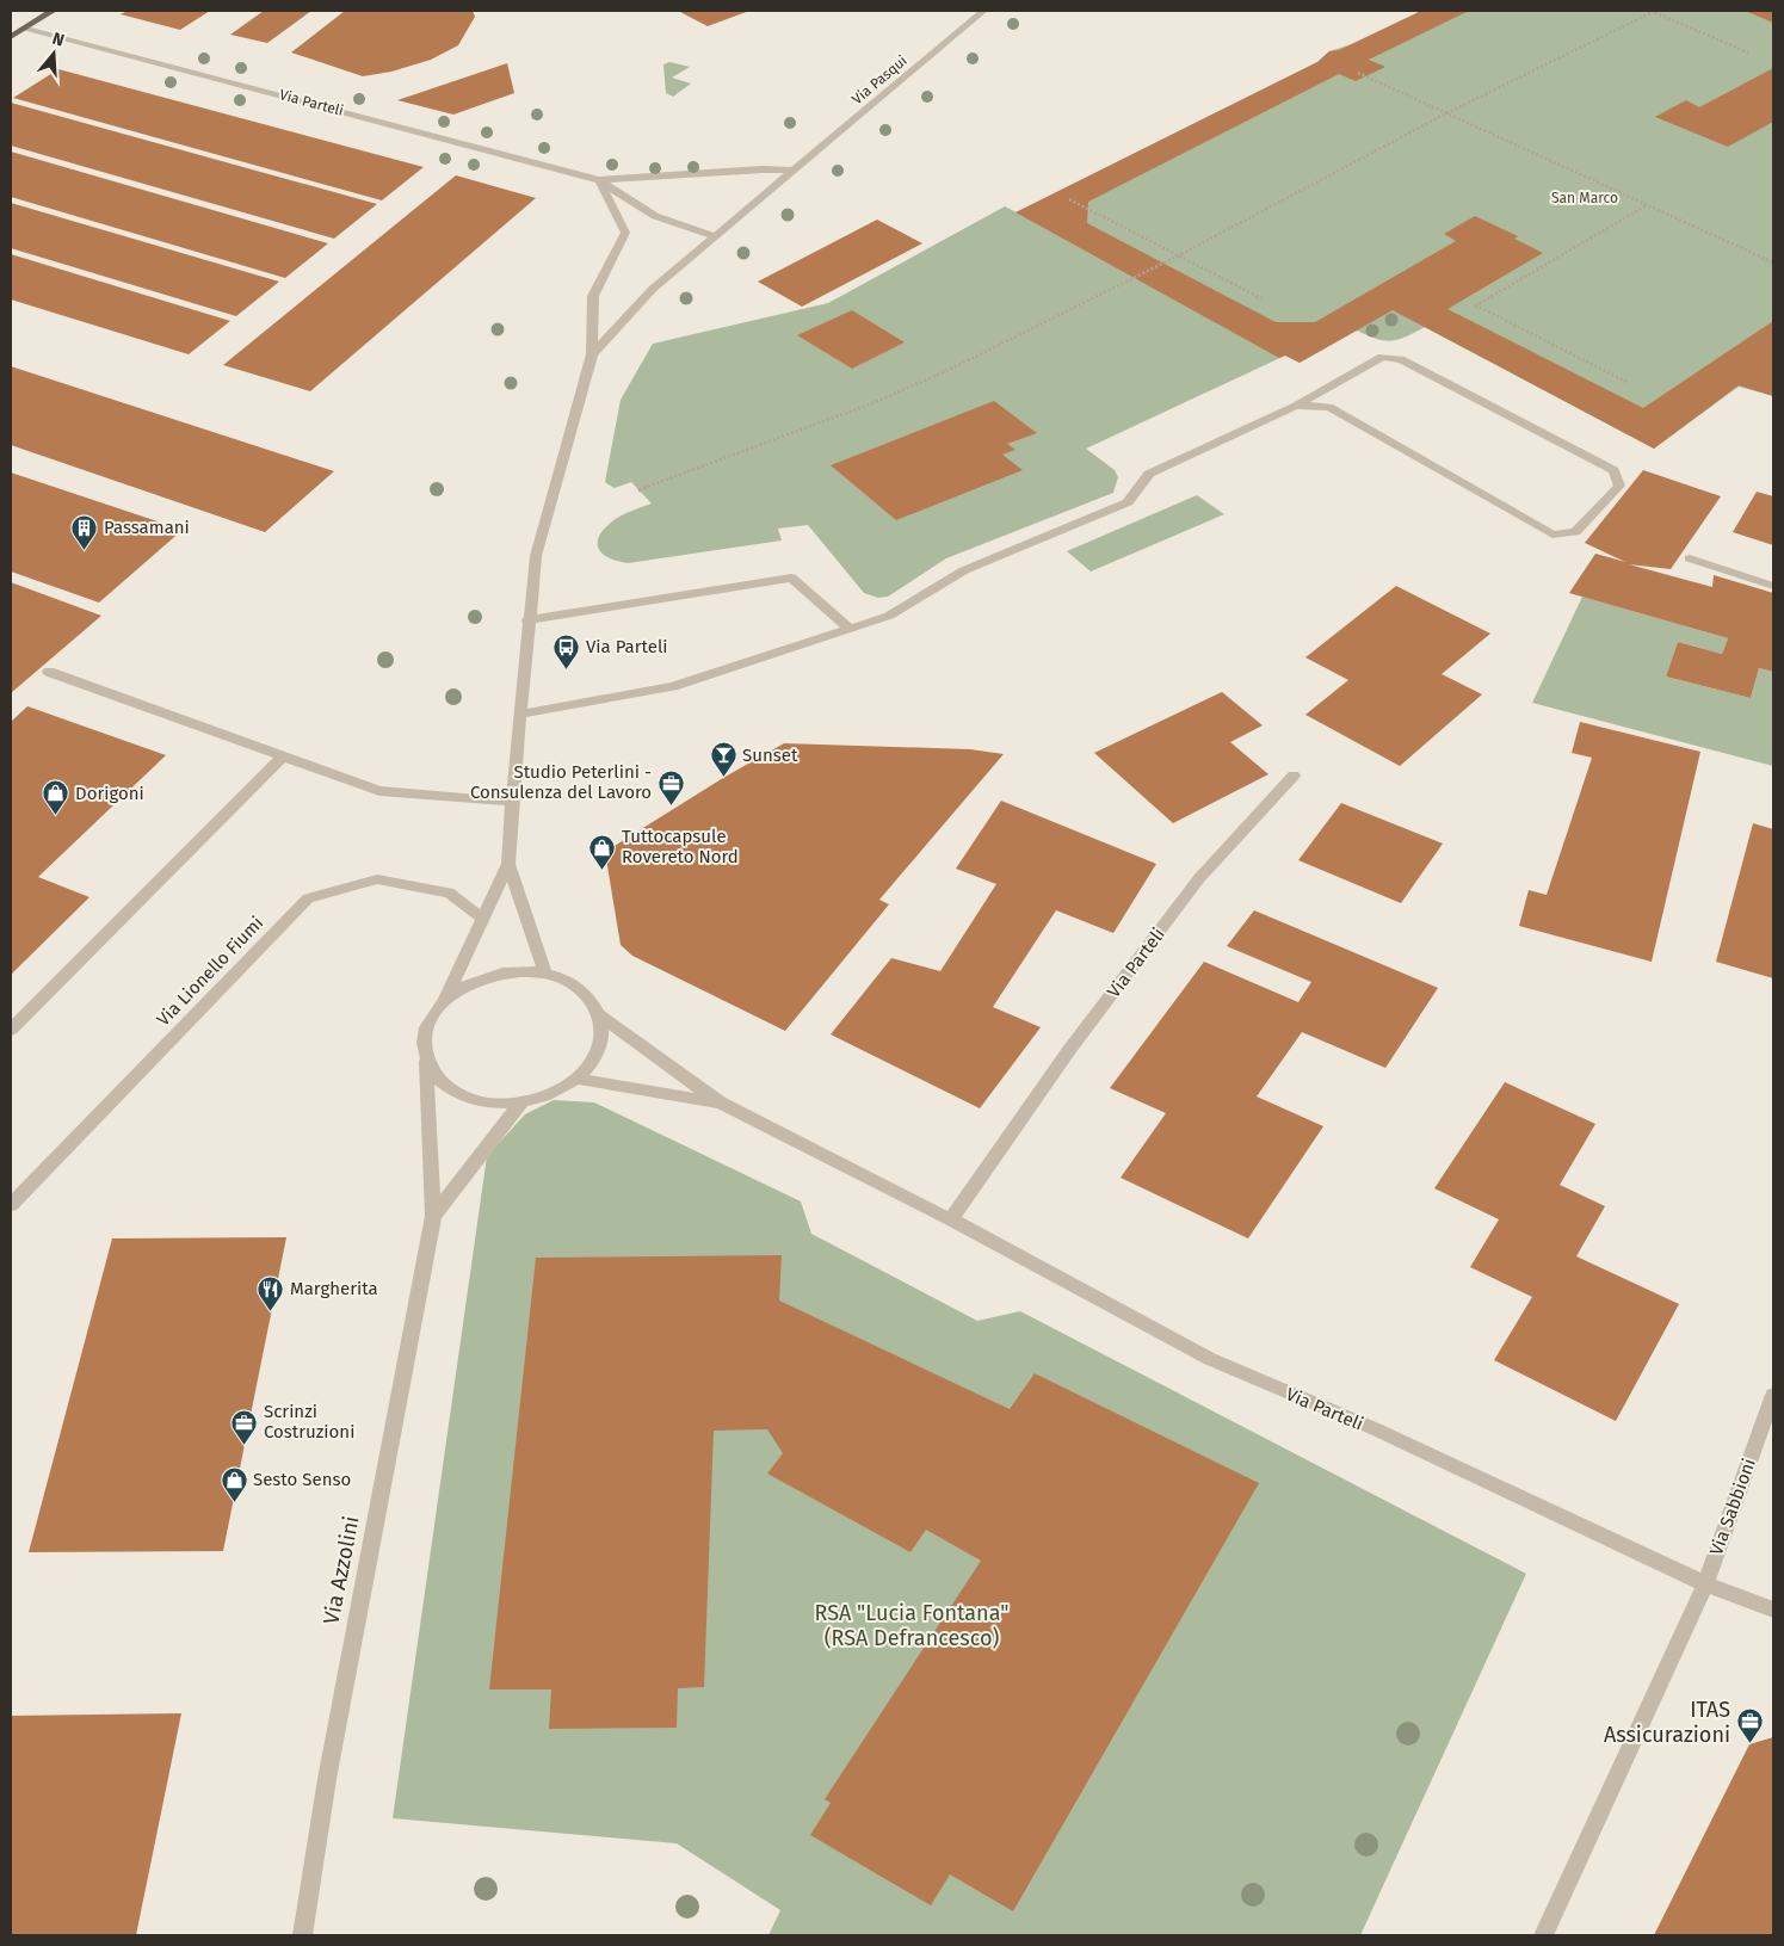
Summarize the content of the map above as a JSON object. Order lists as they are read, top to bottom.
{
  "streets": {
    "street": [
      "Via Pasqui",
      "Via Parteli",
      "Via Lionello Fiumi",
      "Via Sabbioni",
      "Via Azzolini"
    ]
  },
  "crossings": [
    ["Via Pasqui", "Via Parteli"],
    ["Via Parteli", "Via Lionello Fiumi"],
    ["Via Parteli", "Via Sabbioni"],
    ["Via Parteli", "Via Azzolini"]
  ],
  "parks": ["San Marco", "RSA \"Lucia Fontana\" (RSA Defrancesco)"],
  "places": {
    "building": ["Passamani"],
    "bus stop": ["Via Parteli"],
    "bar": ["Sunset"],
    "office": ["Studio Peterlini - Consulenza del Lavoro", "Scrinzi Costruzioni", "ITAS Assicurazioni"],
    "shop": ["Dorigoni", "Tuttocapsule Rovereto Nord", "Sesto Senso"],
    "restaurant": ["Margherita"]
  },
  "north": "top"
}
